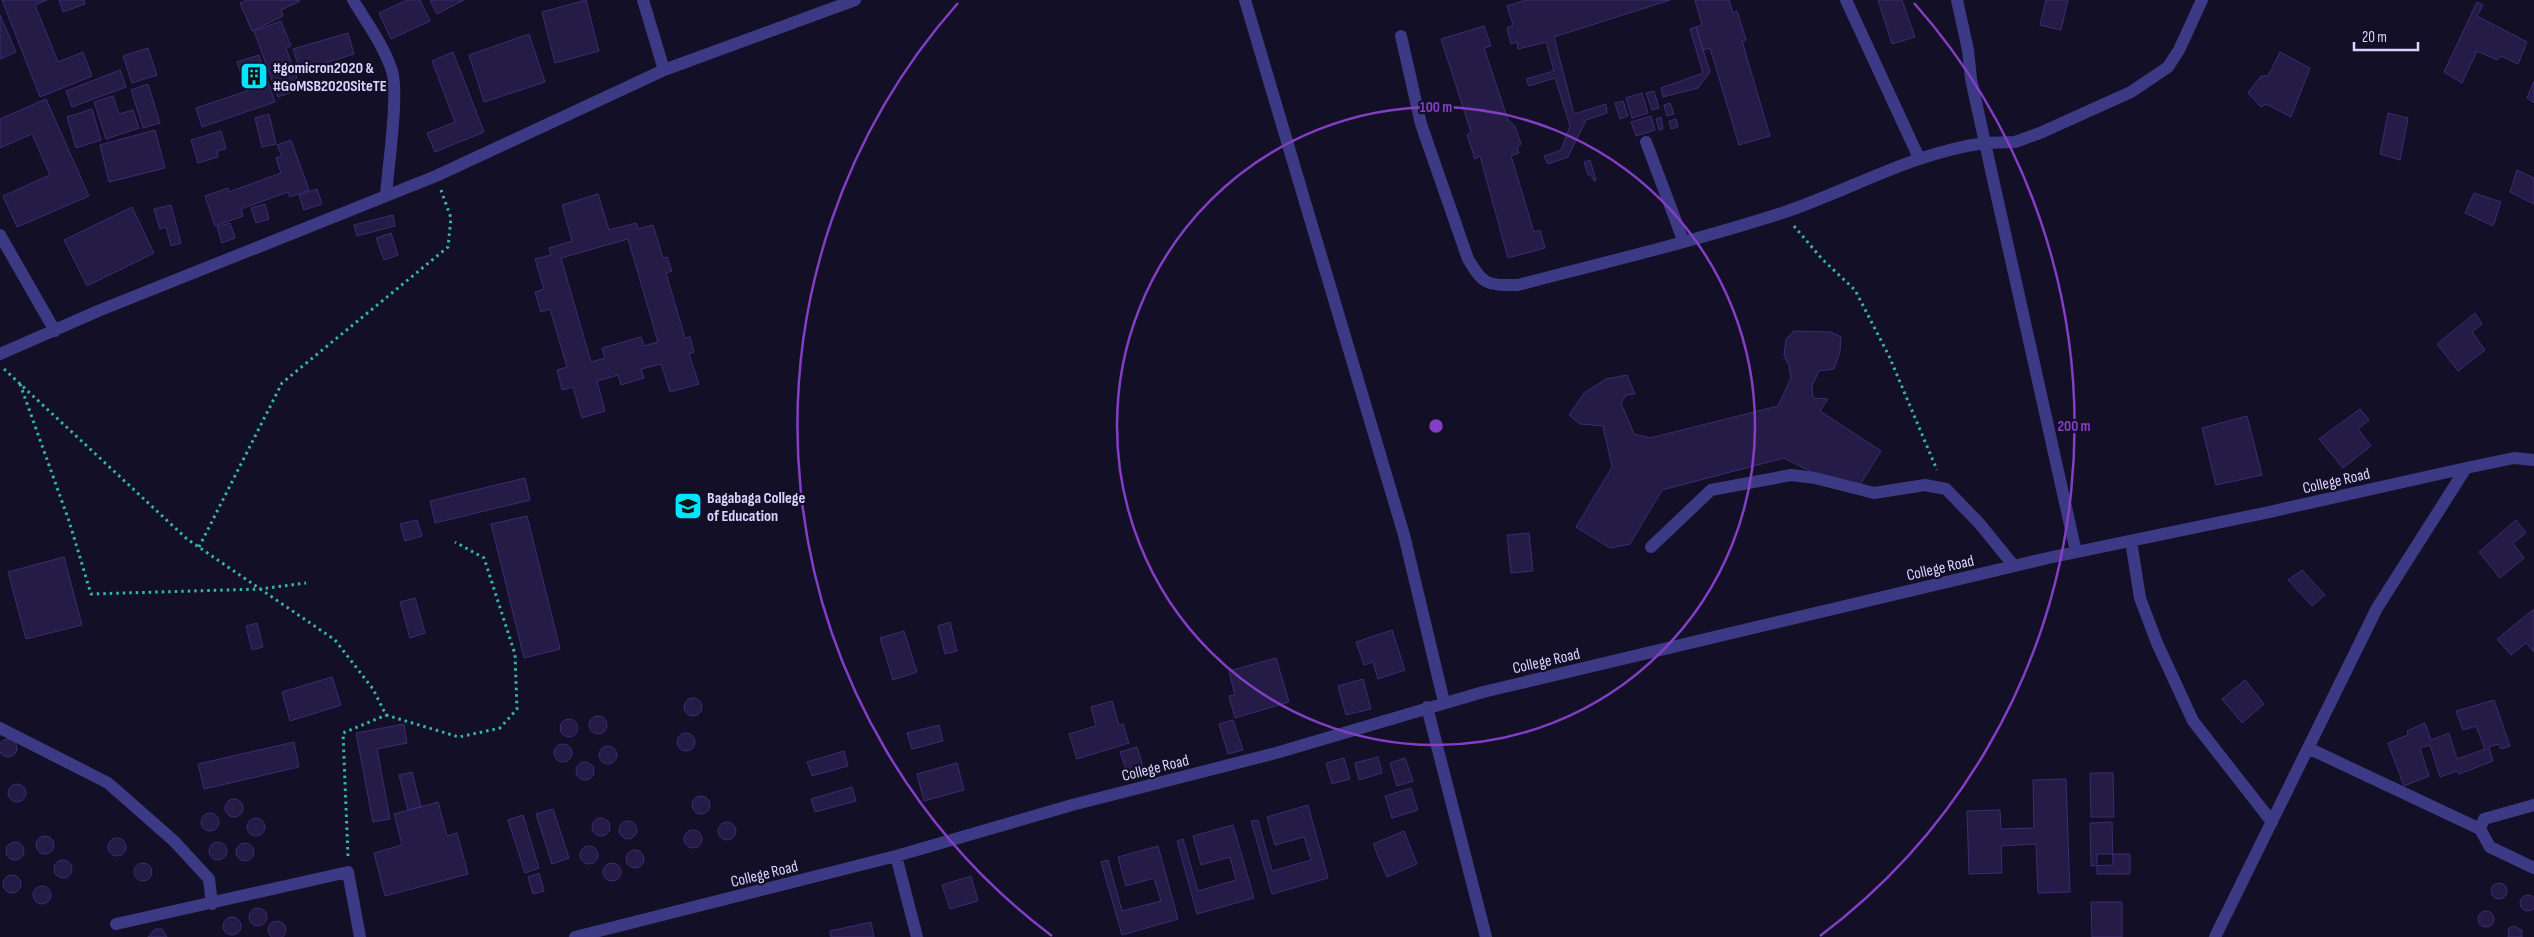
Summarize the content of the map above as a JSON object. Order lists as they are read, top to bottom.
{
  "streets": {
    "street": ["College Road"]
  },
  "places": {
    "building": ["#gomicron2020 & #GoMSB2020SiteTE"],
    "school or university": ["Bagabaga College of Education"]
  },
  "scale_bar": "20 m",
  "rings": ["100 m", "200 m"]
}
